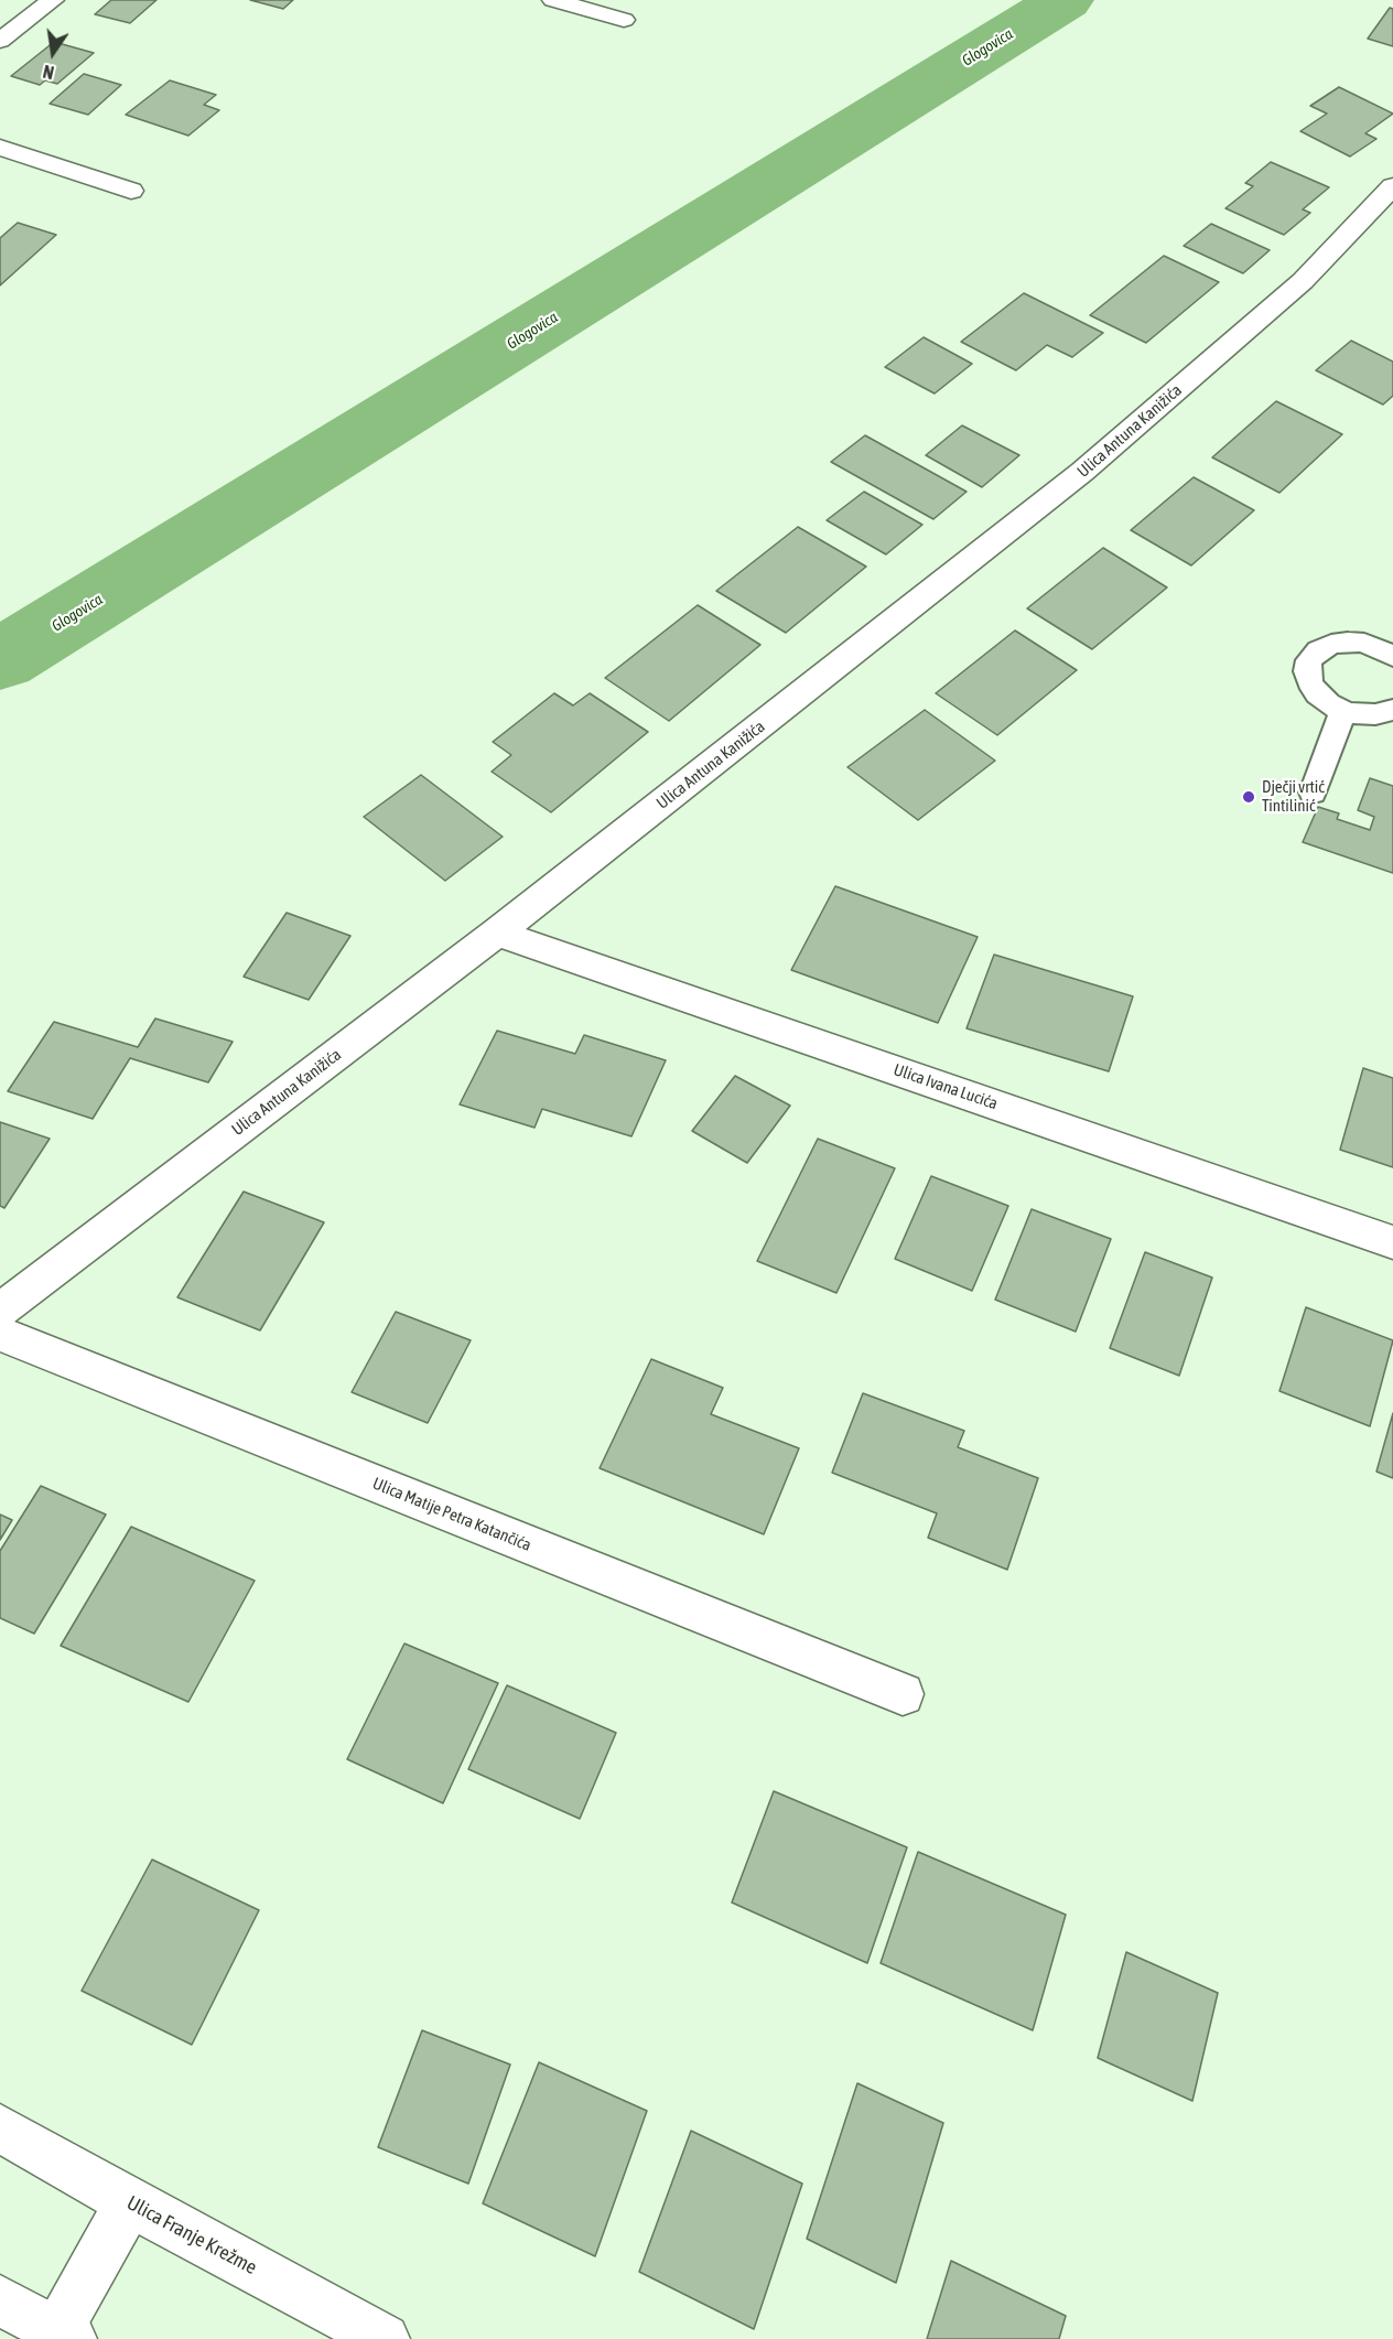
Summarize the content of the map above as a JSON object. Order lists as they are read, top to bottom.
{
  "streets": {
    "street": [
      "Ulica Antuna Kanižića",
      "Ulica Ivana Lucića",
      "Ulica Matije Petra Katančića",
      "Ulica Franje Krežme"
    ]
  },
  "crossings": [
    ["Ulica Antuna Kanižića", "Ulica Ivana Lucića"]
  ],
  "water": ["Glogovica"],
  "places": ["Dječji vrtić Tintilinić"],
  "north": "bottom"
}
